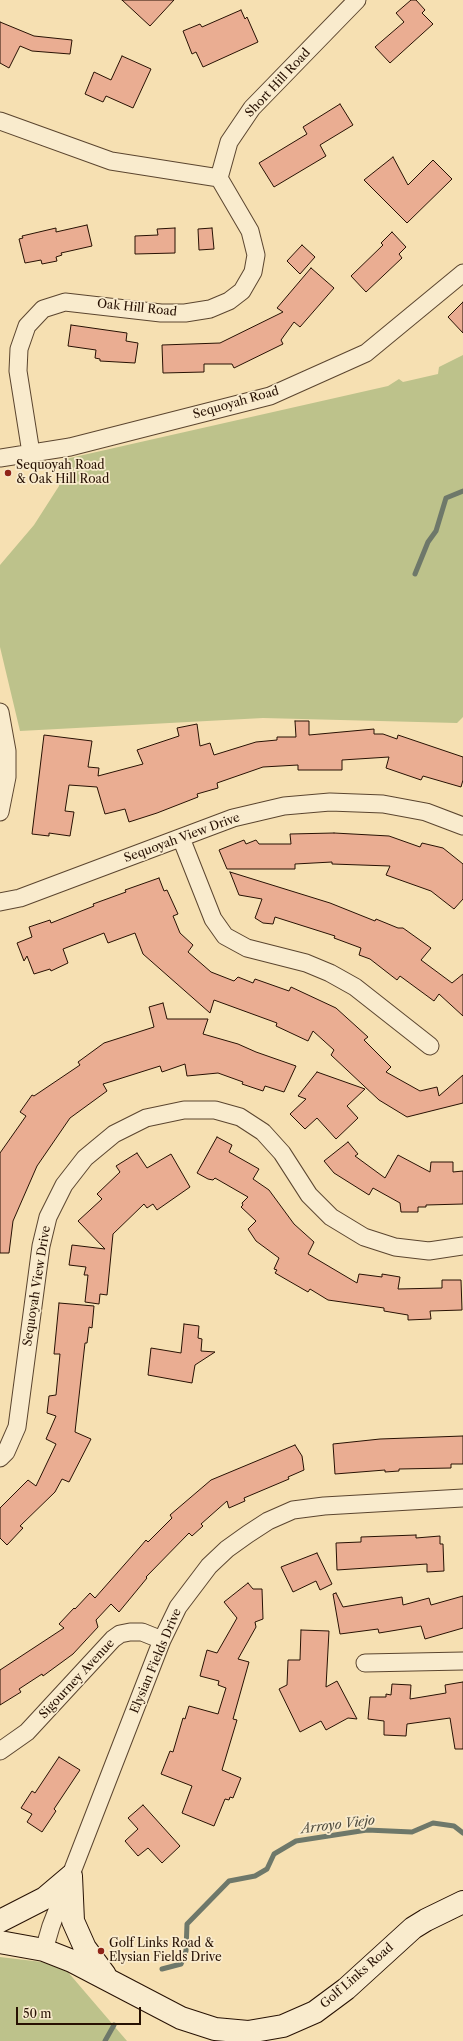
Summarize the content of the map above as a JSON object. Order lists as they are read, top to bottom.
{
  "streets": {
    "main road": ["Golf Links Road"],
    "street": [
      "Short Hill Road",
      "Oak Hill Road",
      "Sequoyah Road",
      "Sequoyah View Drive",
      "Elysian Fields Drive",
      "Sigourney Avenue"
    ]
  },
  "crossings": [
    ["Short Hill Road", "Oak Hill Road"],
    ["Oak Hill Road", "Sequoyah Road"],
    ["Elysian Fields Drive", "Sigourney Avenue"],
    ["Elysian Fields Drive", "Golf Links Road"]
  ],
  "water": ["Arroyo Viejo"],
  "places": ["Sequoyah Road & Oak Hill Road", "Golf Links Road & Elysian Fields Drive"],
  "scale_bar": "50 m"
}
